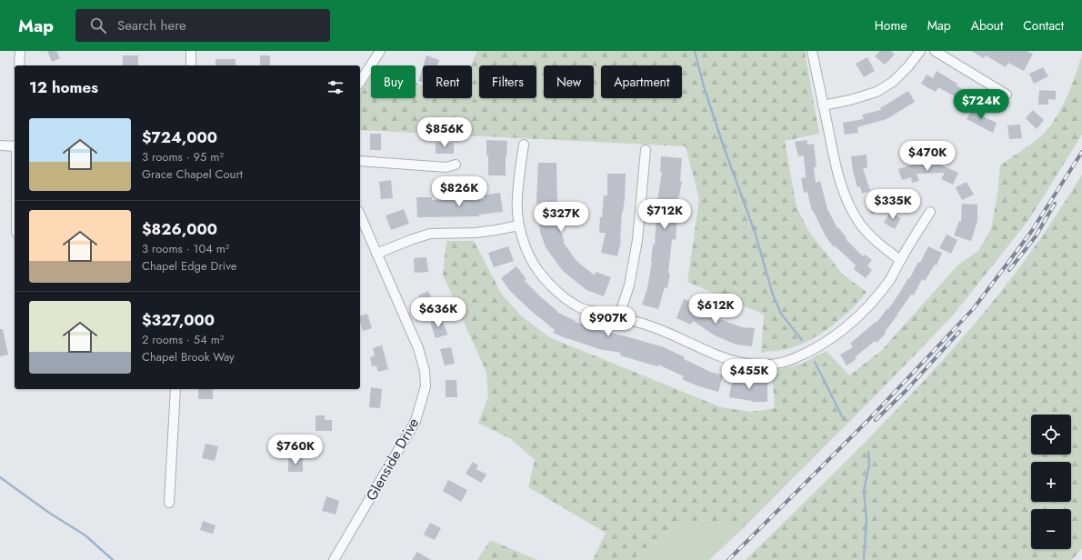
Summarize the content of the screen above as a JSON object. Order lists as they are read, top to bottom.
{
  "streets": {
    "street": ["Glenside Drive"]
  },
  "page": {
    "header": "Map",
    "search": "Search here",
    "nav": [
      "Home",
      "Map",
      "About",
      "Contact"
    ],
    "chip": [
      "Buy",
      "Rent",
      "Filters",
      "New",
      "Apartment"
    ],
    "heading": "12 homes",
    "price": [
      "$724K",
      "$856K",
      "$470K",
      "$826K",
      "$335K",
      "$712K",
      "$327K",
      "$612K",
      "$636K",
      "$907K",
      "$455K",
      "$760K"
    ],
    "list": [
      {
        "name": "$724,000",
        "note": "3 rooms · 95 m² · Grace Chapel Court"
      },
      {
        "name": "$826,000",
        "note": "3 rooms · 104 m² · Chapel Edge Drive"
      },
      {
        "name": "$327,000",
        "note": "2 rooms · 54 m² · Chapel Brook Way"
      }
    ],
    "map_buttons": ["+", "−"]
  }
}
